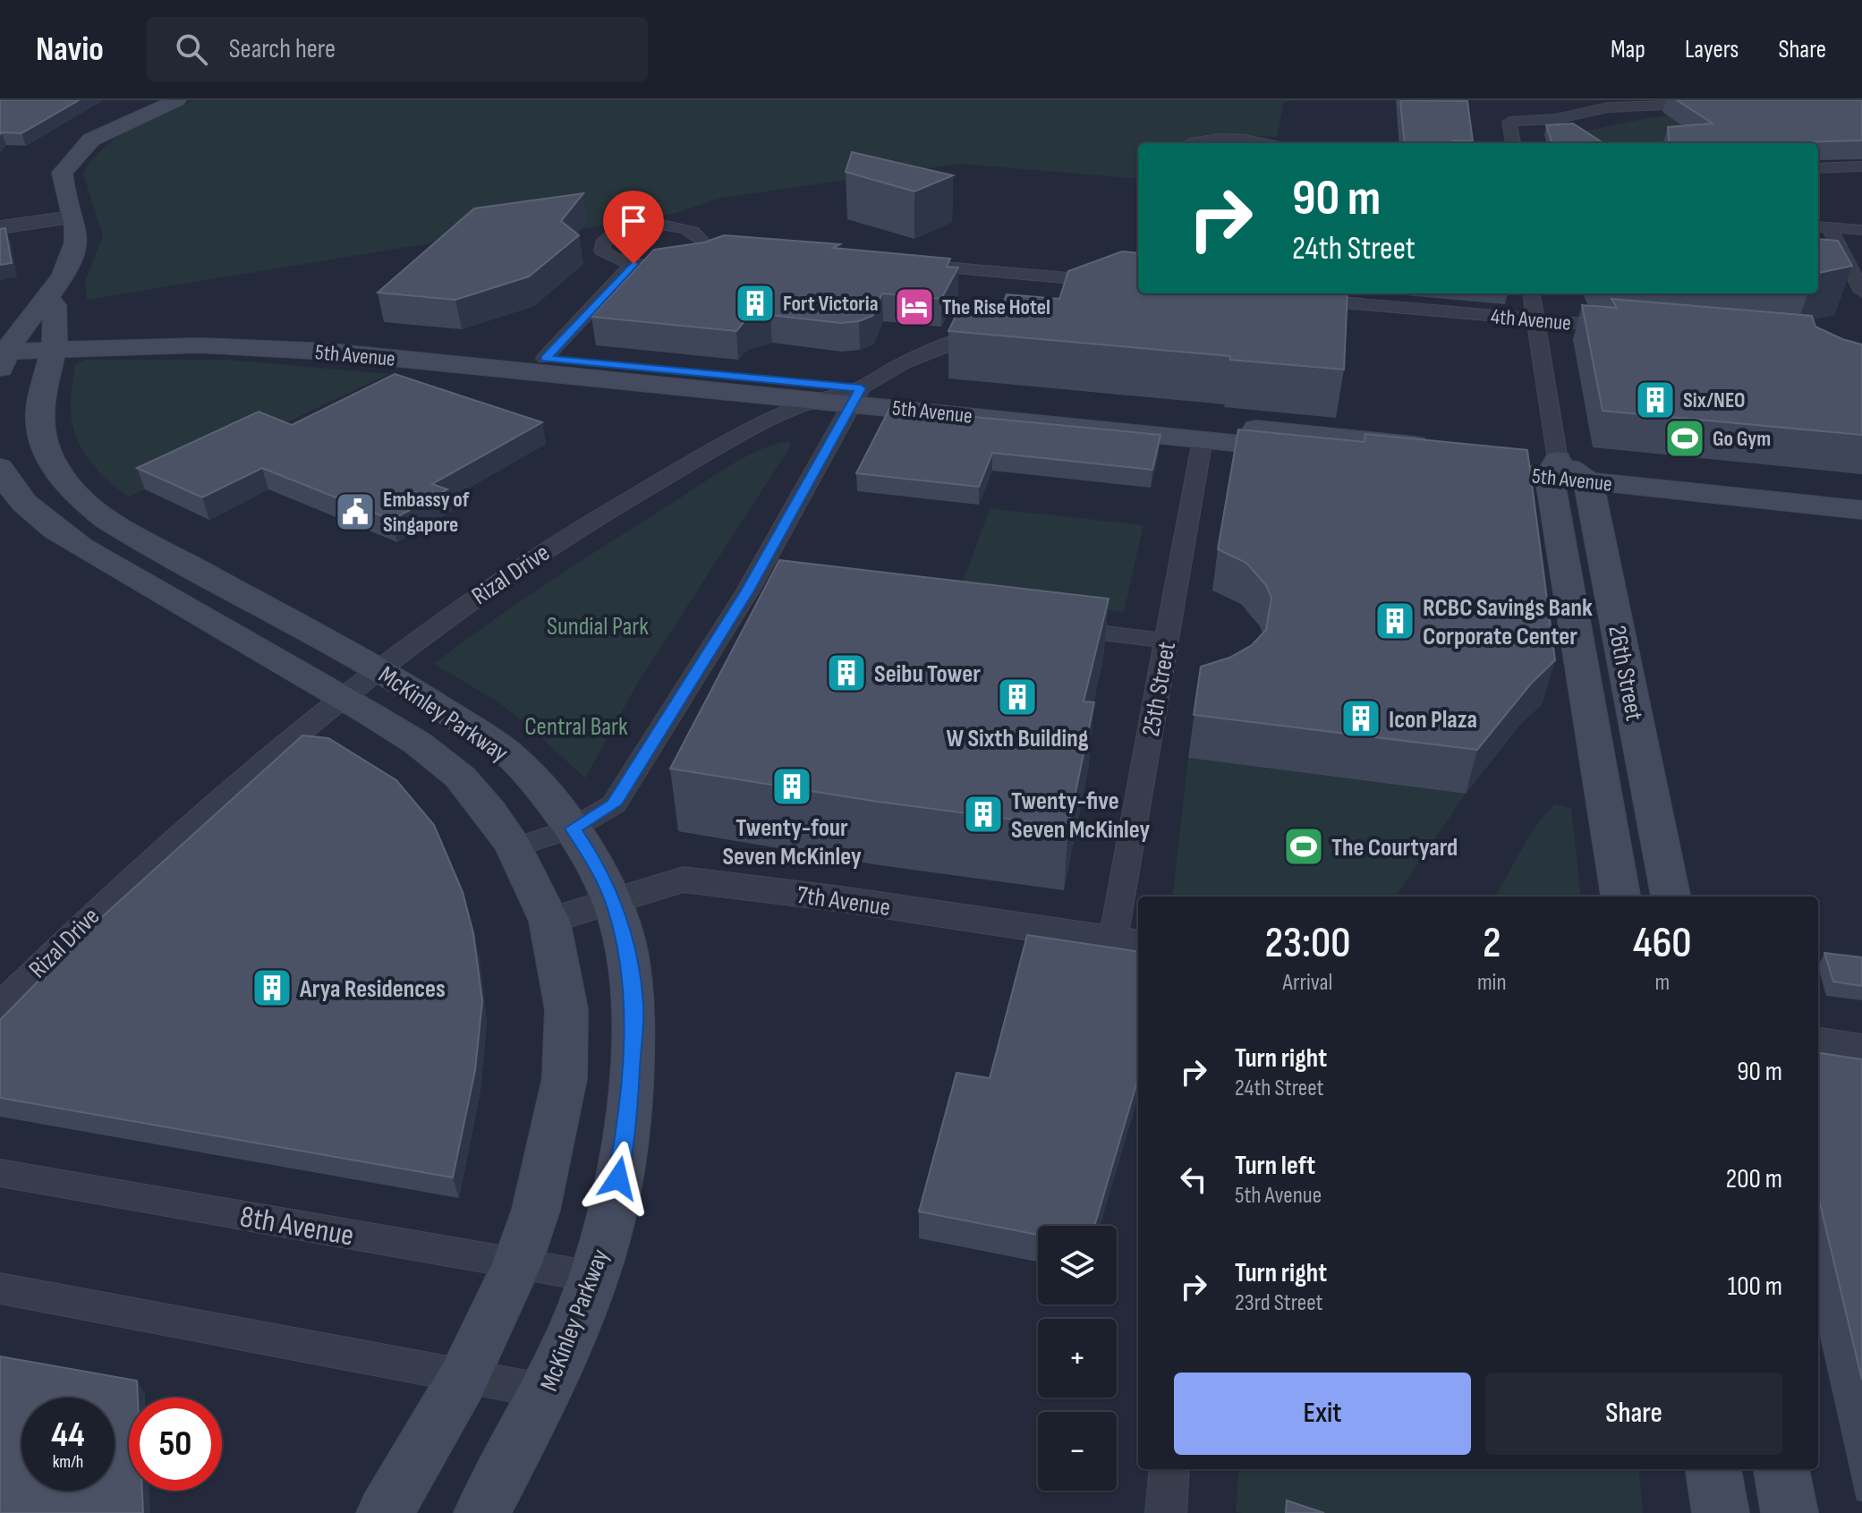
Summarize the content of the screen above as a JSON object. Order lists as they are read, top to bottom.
{
  "streets": {
    "main road": ["5th Avenue", "26th Street", "McKinley Parkway"],
    "street": [
      "4th Avenue",
      "Rizal Drive",
      "25th Street",
      "7th Avenue",
      "8th Avenue"
    ]
  },
  "crossings": [
    ["4th Avenue", "26th Street"],
    ["5th Avenue", "Rizal Drive"],
    ["5th Avenue", "26th Street"],
    ["5th Avenue", "25th Street"],
    ["5th Avenue", "McKinley Parkway"],
    ["Rizal Drive", "McKinley Parkway"],
    ["25th Street", "7th Avenue"],
    ["McKinley Parkway", "7th Avenue"],
    ["McKinley Parkway", "8th Avenue"]
  ],
  "parks": ["Sundial Park", "Central Bark"],
  "places": {
    "building": [
      "Fort Victoria",
      "Six/NEO",
      "RCBC Savings Bank Corporate Center",
      "Seibu Tower",
      "W Sixth Building",
      "Icon Plaza",
      "Twenty-four Seven McKinley",
      "Twenty-five Seven McKinley",
      "Arya Residences"
    ],
    "hotel": ["The Rise Hotel"],
    "sports": ["Go Gym", "The Courtyard"],
    "public building": ["Embassy of Singapore"]
  },
  "page": {
    "header": "Navio",
    "search": "Search here",
    "nav": ["Map", "Layers", "Share"],
    "turn": ["90 m", "24th Street"],
    "eta": [
      "23:00",
      "Arrival",
      "2",
      "min",
      "460",
      "m"
    ],
    "list": [
      {
        "name": "Turn right",
        "note": "24th Street",
        "value": "90 m"
      },
      {
        "name": "Turn left",
        "note": "5th Avenue",
        "value": "200 m"
      },
      {
        "name": "Turn right",
        "note": "23rd Street",
        "value": "100 m"
      }
    ],
    "map_buttons": ["+", "−"],
    "buttons": ["Exit", "Share"],
    "speed": "44 km/h",
    "limit": "50"
  }
}
